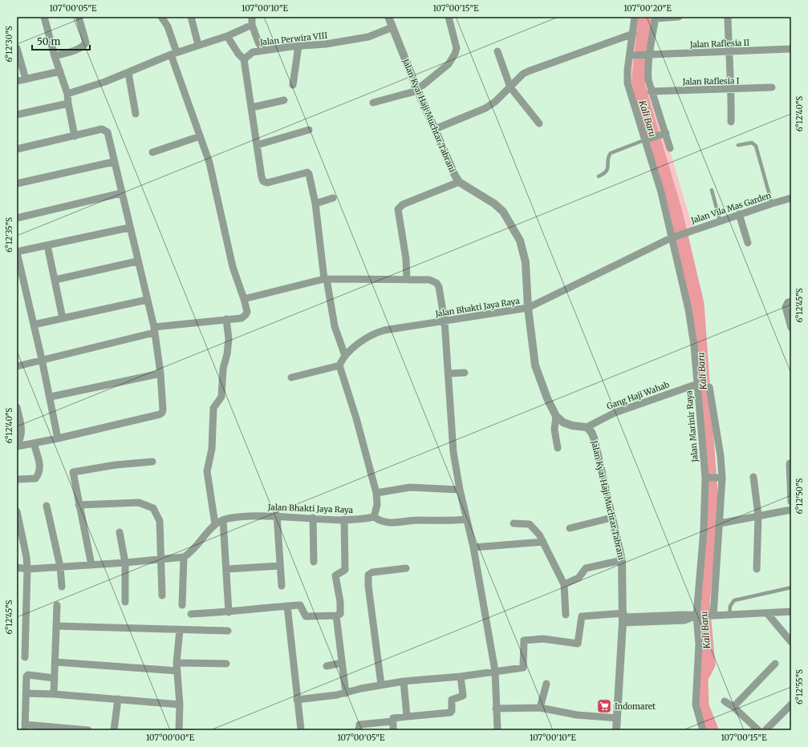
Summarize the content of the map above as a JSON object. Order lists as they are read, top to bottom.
{
  "streets": {
    "street": [
      "Jalan Perwira VIII",
      "Jalan Raflesia II",
      "Jalan Raflesia I",
      "Jalan Kyai Haji Muchtar Tabrani",
      "Jalan Vila Mas Garden",
      "Jalan Bhakti Jaya Raya",
      "Gang Haji Wahab",
      "Jalan Marinir Raya"
    ]
  },
  "crossings": [
    ["Jalan Perwira VIII", "Jalan Kyai Haji Muchtar Tabrani"],
    ["Jalan Raflesia II", "Jalan Marinir Raya"],
    ["Jalan Kyai Haji Muchtar Tabrani", "Gang Haji Wahab"],
    ["Jalan Vila Mas Garden", "Jalan Bhakti Jaya Raya"],
    ["Jalan Vila Mas Garden", "Jalan Marinir Raya"],
    ["Gang Haji Wahab", "Jalan Marinir Raya"]
  ],
  "water": ["Kali Baru"],
  "places": {
    "supermarket": ["Indomaret"]
  },
  "scale_bar": "50 m",
  "coordinates": [
    "107°00'05\"E",
    "107°00'10\"E",
    "107°00'15\"E",
    "107°00'20\"E",
    "6°12'30\"S",
    "6°12'40\"S",
    "6°12'35\"S",
    "6°12'45\"S",
    "6°12'50\"S",
    "6°12'55\"S",
    "107°00'00\"E"
  ]
}
